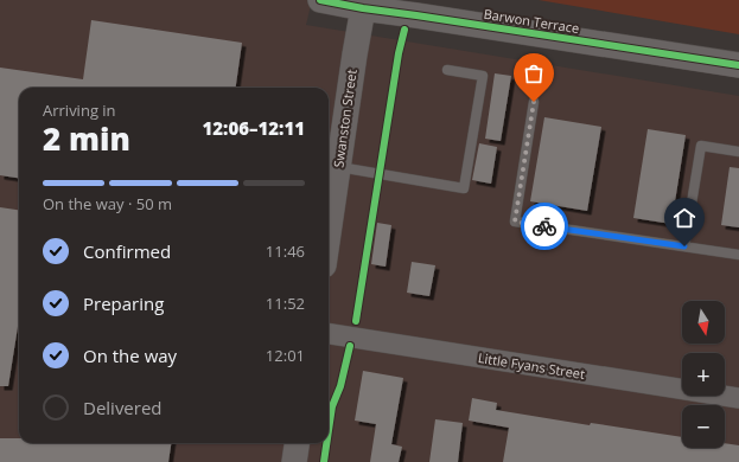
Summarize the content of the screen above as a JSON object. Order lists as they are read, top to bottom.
{
  "streets": {
    "street": ["Barwon Terrace", "Swanston Street", "Little Fyans Street"]
  },
  "crossings": [
    ["Barwon Terrace", "Swanston Street"]
  ],
  "north": "bottom",
  "page": {
    "heading": ["2 min", "Arriving in", "12:06–12:11"],
    "bar": "On the way · 50 m",
    "list": [
      ["Confirmed", "11:46"],
      ["Preparing", "11:52"],
      ["On the way", "12:01"],
      "Delivered"
    ],
    "map_buttons": ["+", "−"]
  }
}
